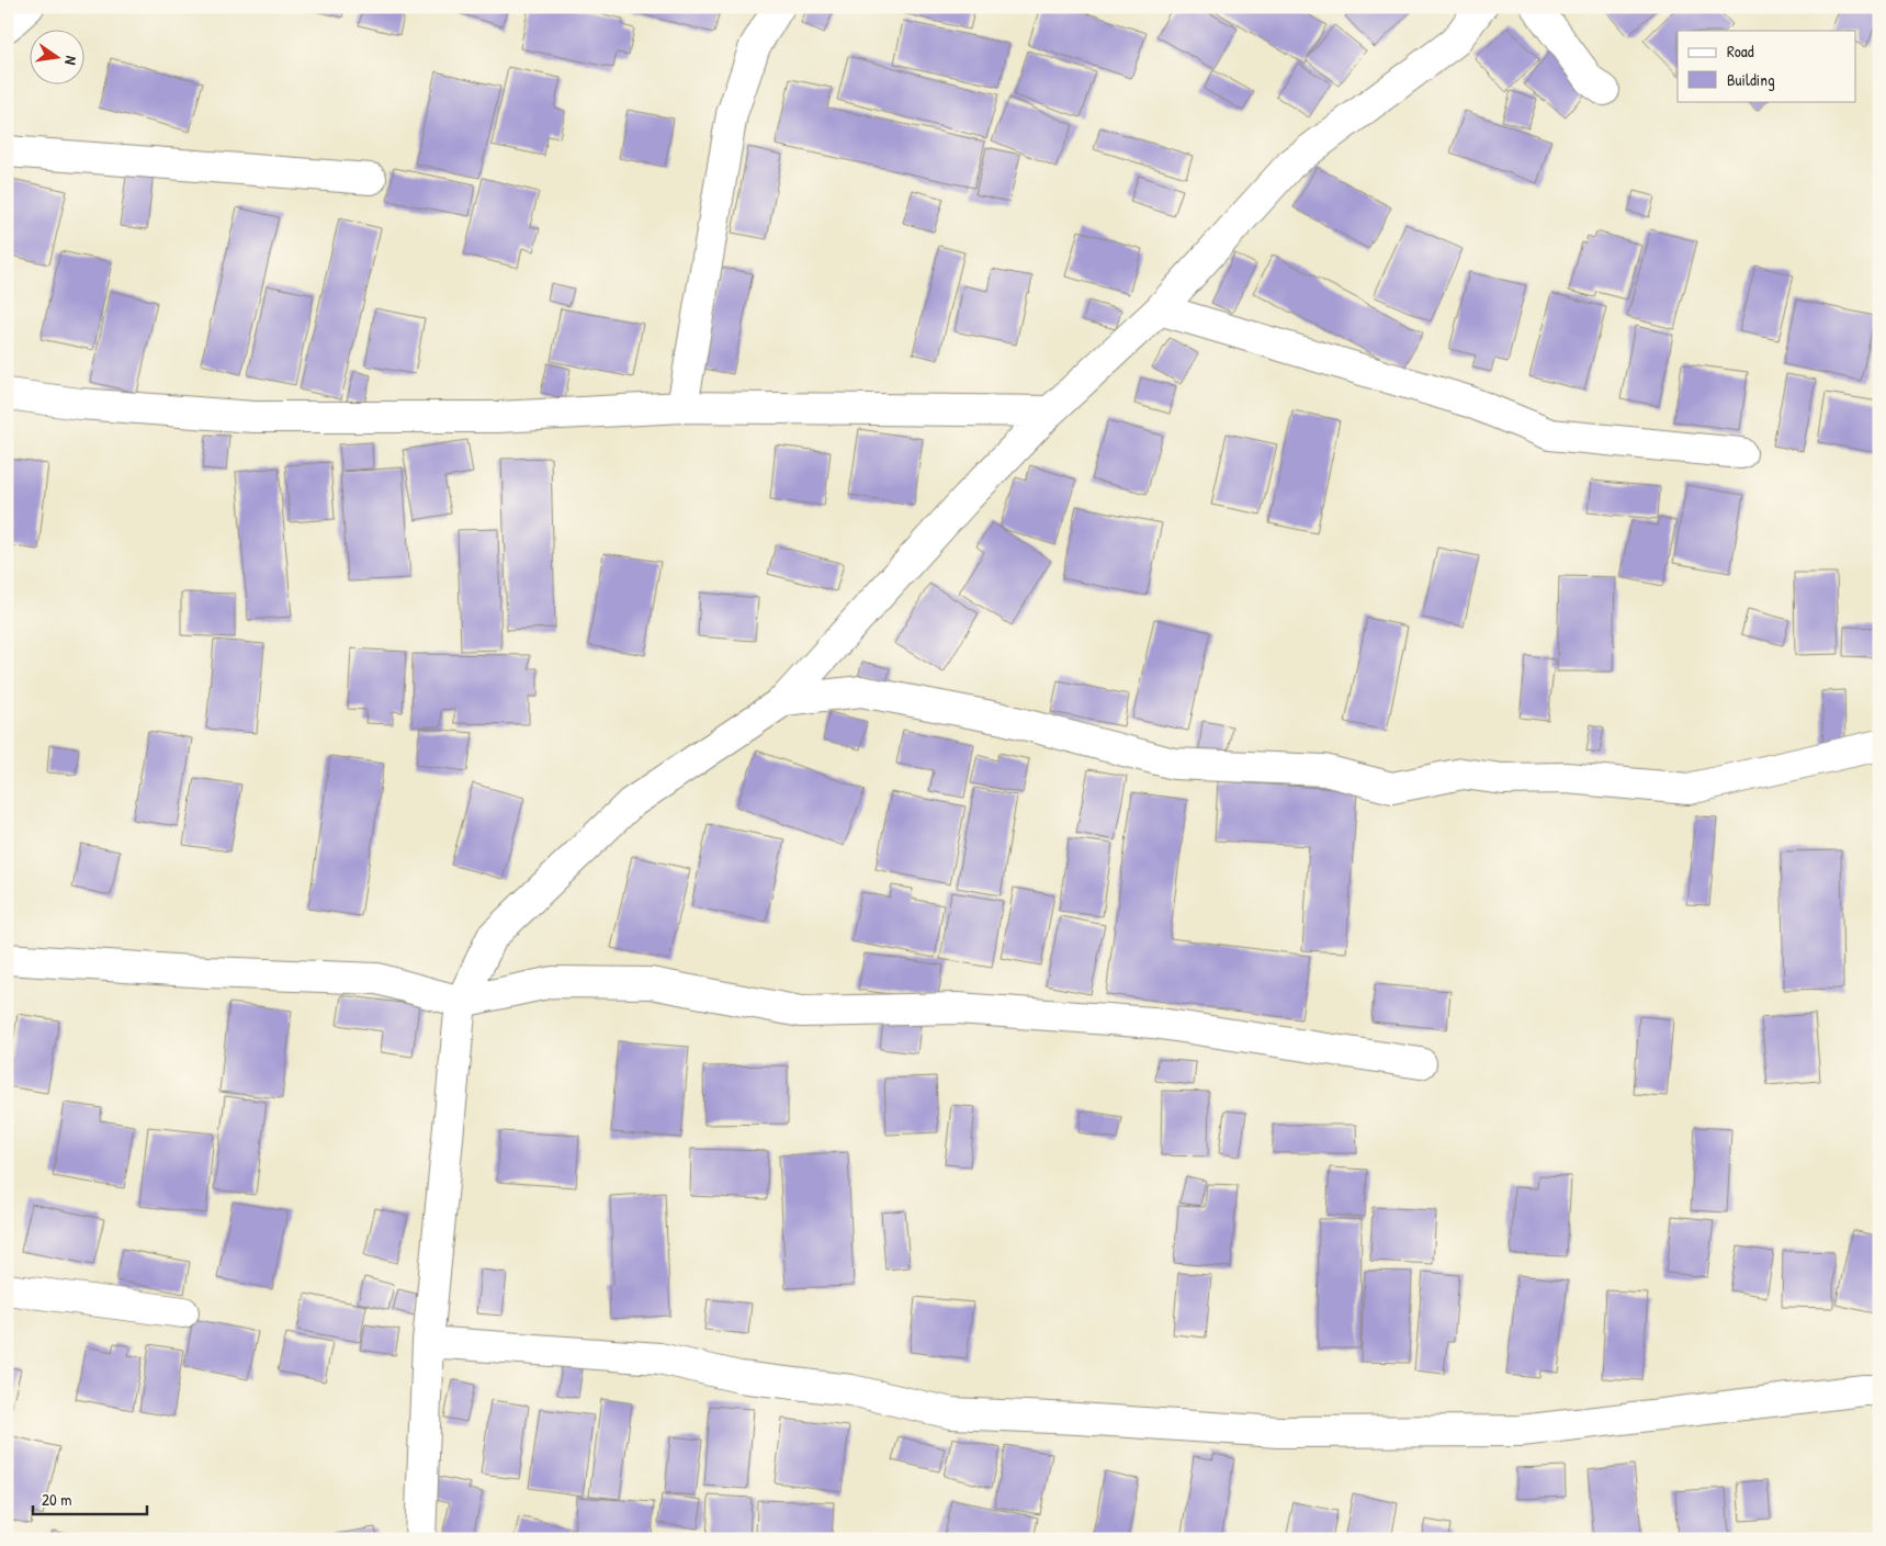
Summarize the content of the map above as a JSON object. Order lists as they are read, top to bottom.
{
  "legend": ["Road", "Building"],
  "scale_bar": "20 m",
  "north": "right"
}
